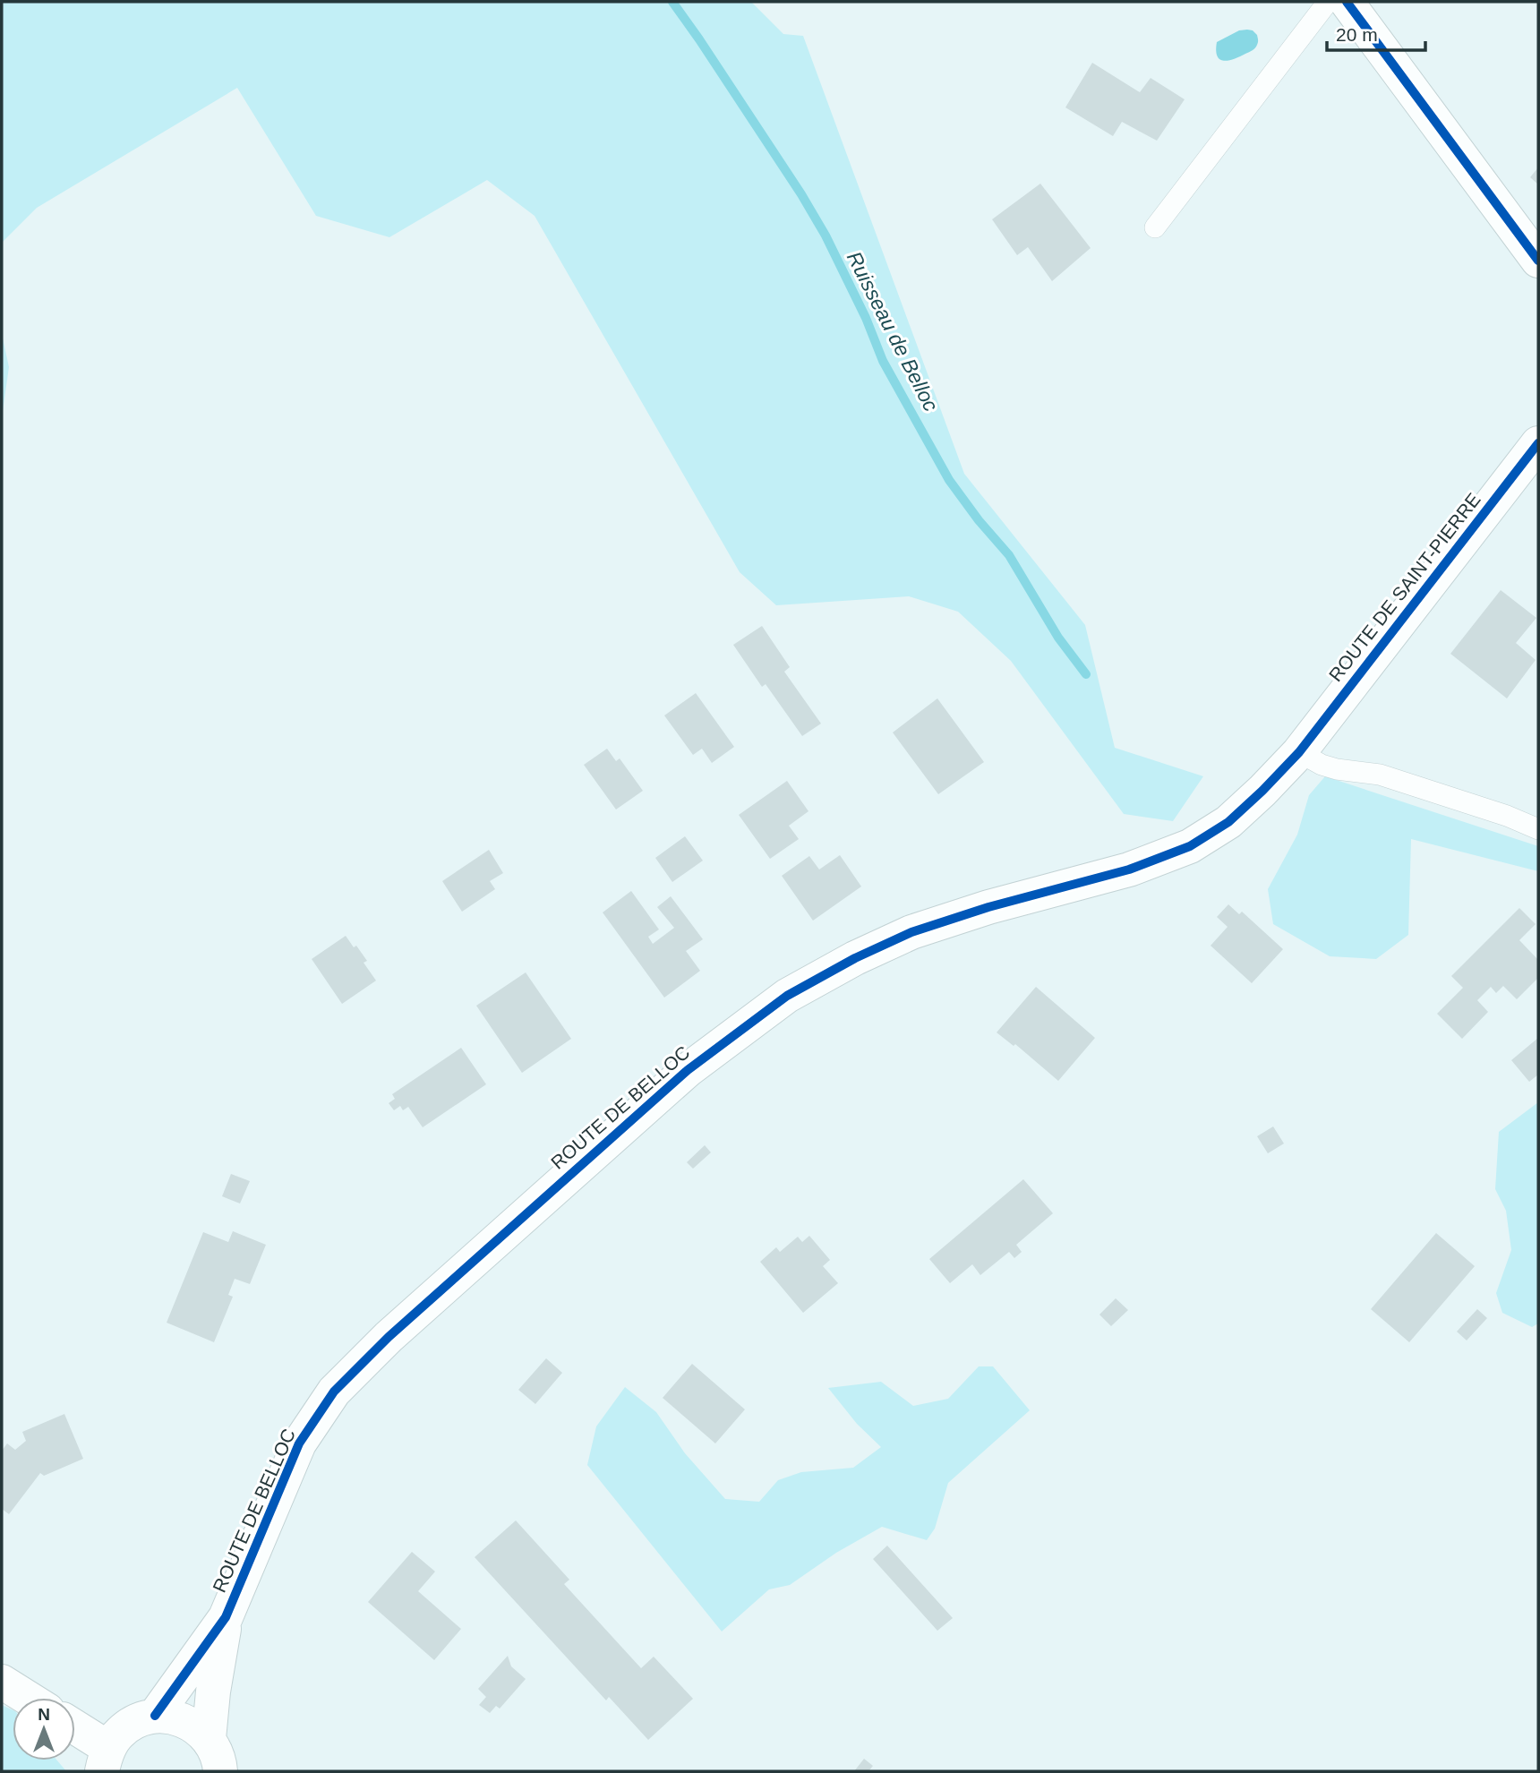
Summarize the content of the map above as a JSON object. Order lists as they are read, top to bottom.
{
  "streets": {
    "street": ["ROUTE DE SAINT-PIERRE", "ROUTE DE BELLOC"]
  },
  "crossings": [
    ["ROUTE DE SAINT-PIERRE", "ROUTE DE BELLOC"]
  ],
  "water": ["Ruisseau de Belloc"],
  "scale_bar": "20 m",
  "north": "top"
}
